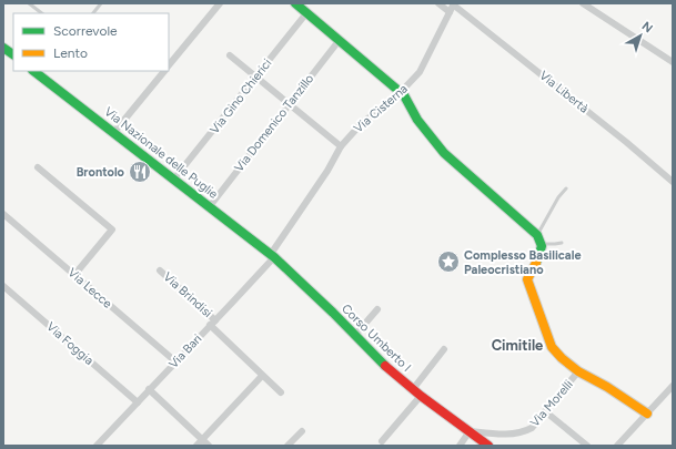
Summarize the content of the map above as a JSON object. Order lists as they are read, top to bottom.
{
  "streets": {
    "main road": ["Via Nazionale delle Puglie", "Corso Umberto I"],
    "street": [
      "Via Libertà",
      "Via Gino Chierici",
      "Via Cisterna",
      "Via Domenico Tanzillo",
      "Via Lecce",
      "Via Brindisi",
      "Via Foggia",
      "Via Bari",
      "Via Morelli"
    ]
  },
  "crossings": [
    ["Via Libertà", "Via Cisterna"],
    ["Via Gino Chierici", "Via Nazionale delle Puglie"],
    ["Via Cisterna", "Via Nazionale delle Puglie"],
    ["Via Cisterna", "Corso Umberto I"],
    ["Via Cisterna", "Via Bari"],
    ["Via Domenico Tanzillo", "Via Nazionale delle Puglie"],
    ["Via Nazionale delle Puglie", "Corso Umberto I"],
    ["Via Nazionale delle Puglie", "Via Bari"],
    ["Via Lecce", "Via Bari"],
    ["Via Brindisi", "Via Bari"],
    ["Corso Umberto I", "Via Bari"],
    ["Corso Umberto I", "Via Morelli"],
    ["Via Foggia", "Via Bari"]
  ],
  "districts": ["Cimitile"],
  "places": {
    "restaurant": ["Brontolo"],
    "place": ["Complesso Basilicale Paleocristiano"]
  },
  "legend": ["Scorrevole", "Lento"],
  "north": "top right"
}
